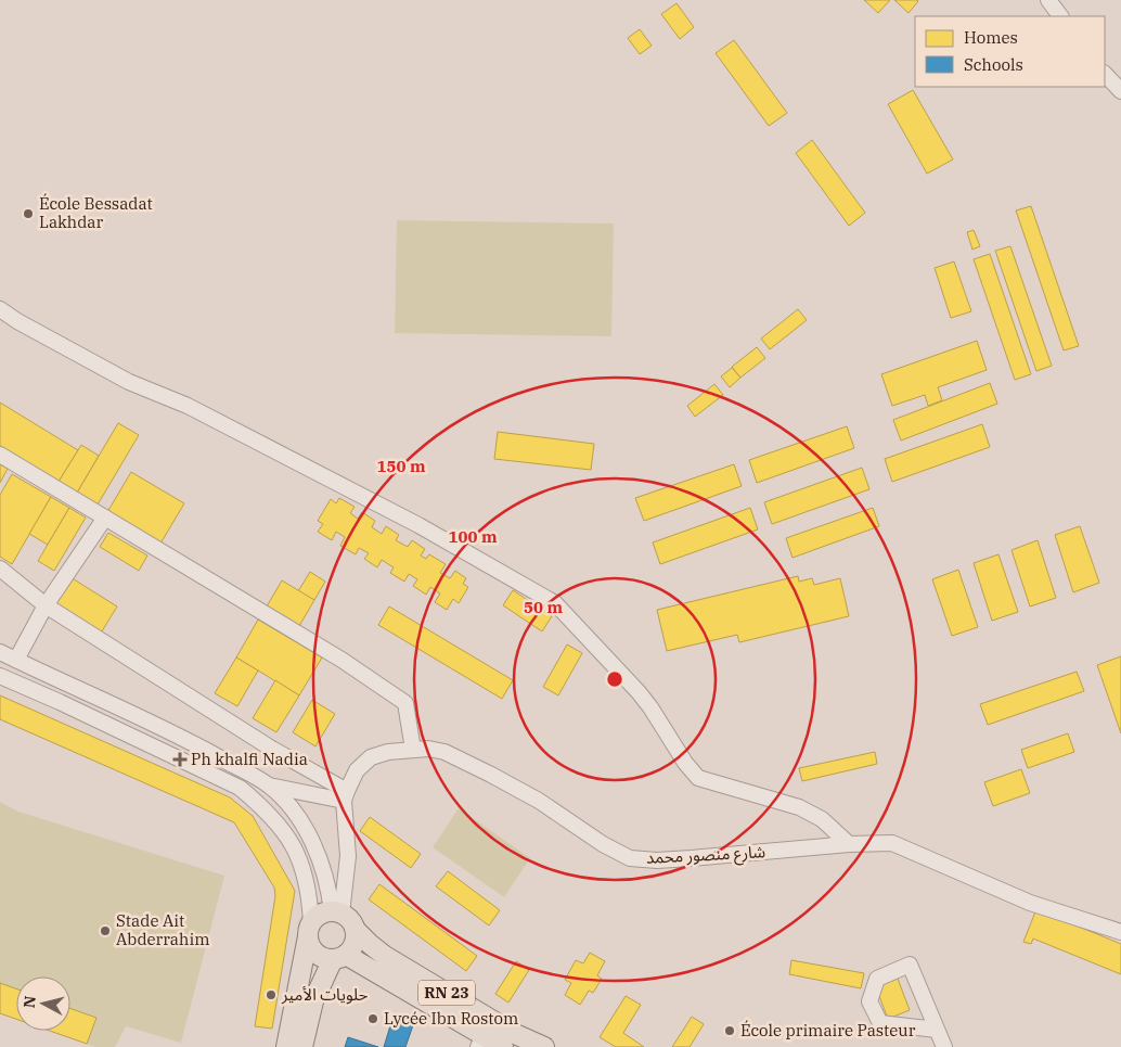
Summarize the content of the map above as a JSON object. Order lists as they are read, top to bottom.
{
  "streets": {
    "main road": ["RN 23"],
    "street": ["شارع منصور محمد"]
  },
  "places": {
    "other": [
      "École Bessadat Lakhdar",
      "Stade Ait Abderrahim",
      "حلويات الأمير",
      "Lycée Ibn Rostom",
      "École primaire Pasteur"
    ],
    "health": ["Ph khalfi Nadia"]
  },
  "legend": ["Homes", "Schools"],
  "north": "left",
  "rings": ["150 m", "100 m", "50 m"]
}
